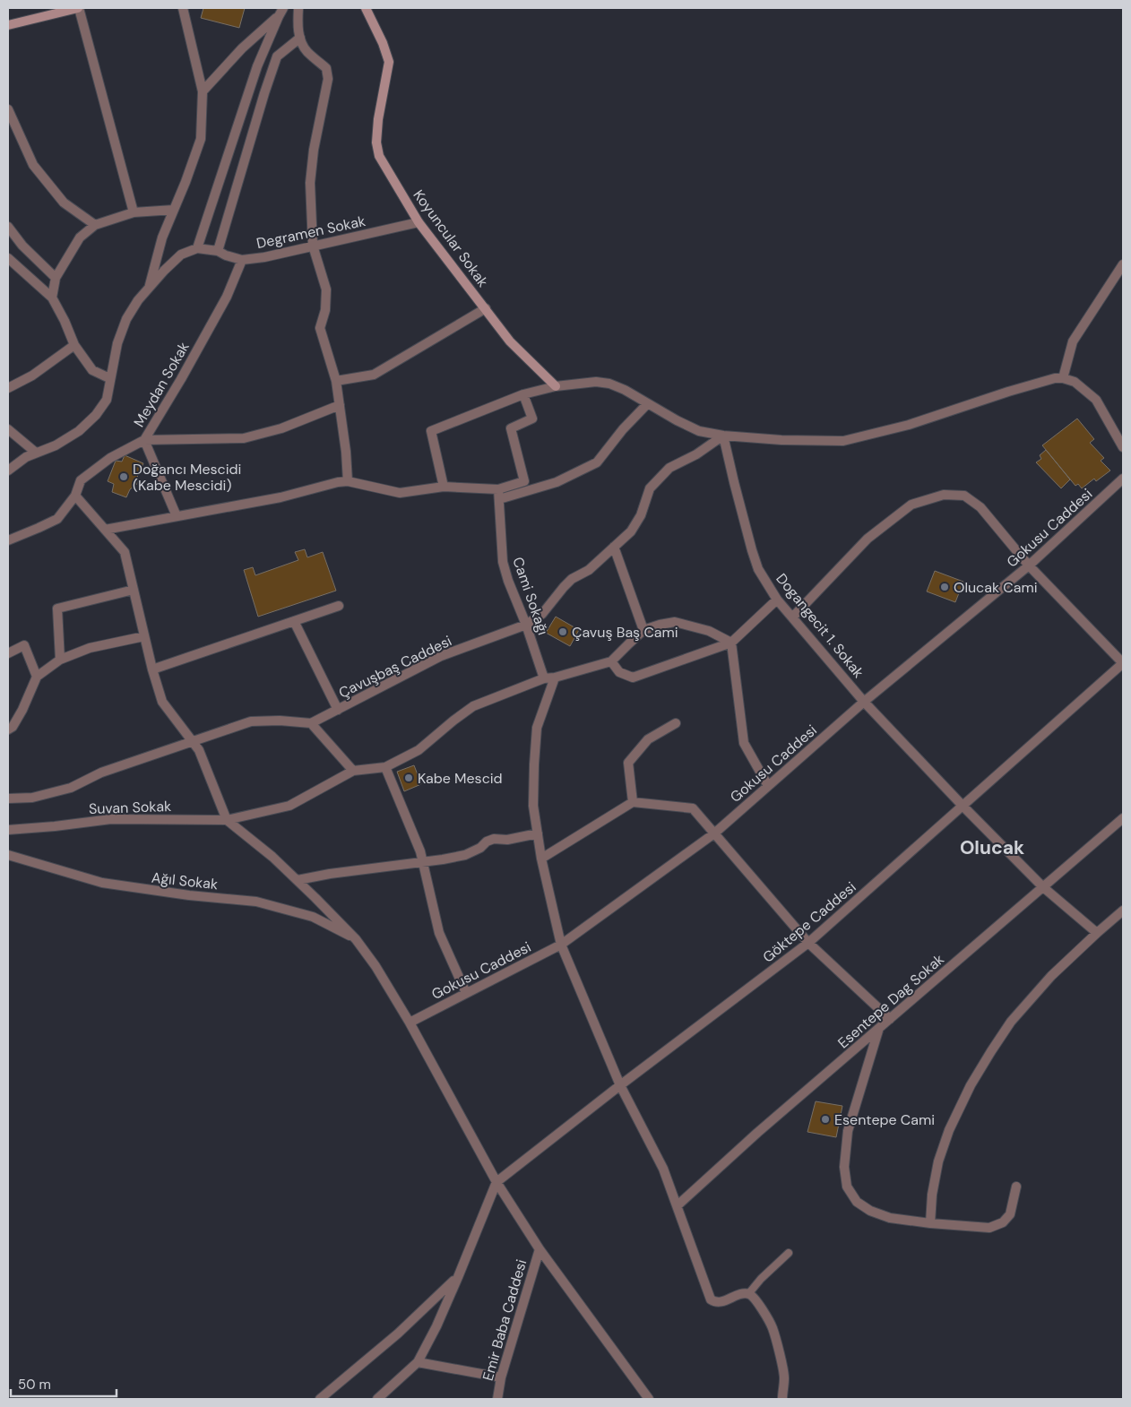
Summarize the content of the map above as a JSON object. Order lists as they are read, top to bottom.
{
  "streets": {
    "street": [
      "Degramen Sokak",
      "Koyuncular Sokak",
      "Meydan Sokak",
      "Gokusu Caddesi",
      "Cami Sokağı",
      "Dogangecit 1. Sokak",
      "Çavuşbaş Caddesi",
      "Suvan Sokak",
      "Ağıl Sokak",
      "Göktepe Caddesi",
      "Esentepe Dag Sokak",
      "Emir Baba Caddesi"
    ]
  },
  "crossings": [
    ["Degramen Sokak", "Koyuncular Sokak"],
    ["Degramen Sokak", "Meydan Sokak"],
    ["Gokusu Caddesi", "Dogangecit 1. Sokak"],
    ["Cami Sokağı", "Çavuşbaş Caddesi"],
    ["Dogangecit 1. Sokak", "Çavuşbaş Caddesi"],
    ["Dogangecit 1. Sokak", "Göktepe Caddesi"],
    ["Dogangecit 1. Sokak", "Esentepe Dag Sokak"]
  ],
  "districts": ["Olucak"],
  "places": [
    "Doğancı Mescidi (Kabe Mescidi)",
    "Olucak Cami",
    "Çavuş Baş Cami",
    "Kabe Mescid",
    "Esentepe Cami"
  ],
  "scale_bar": "50 m"
}
